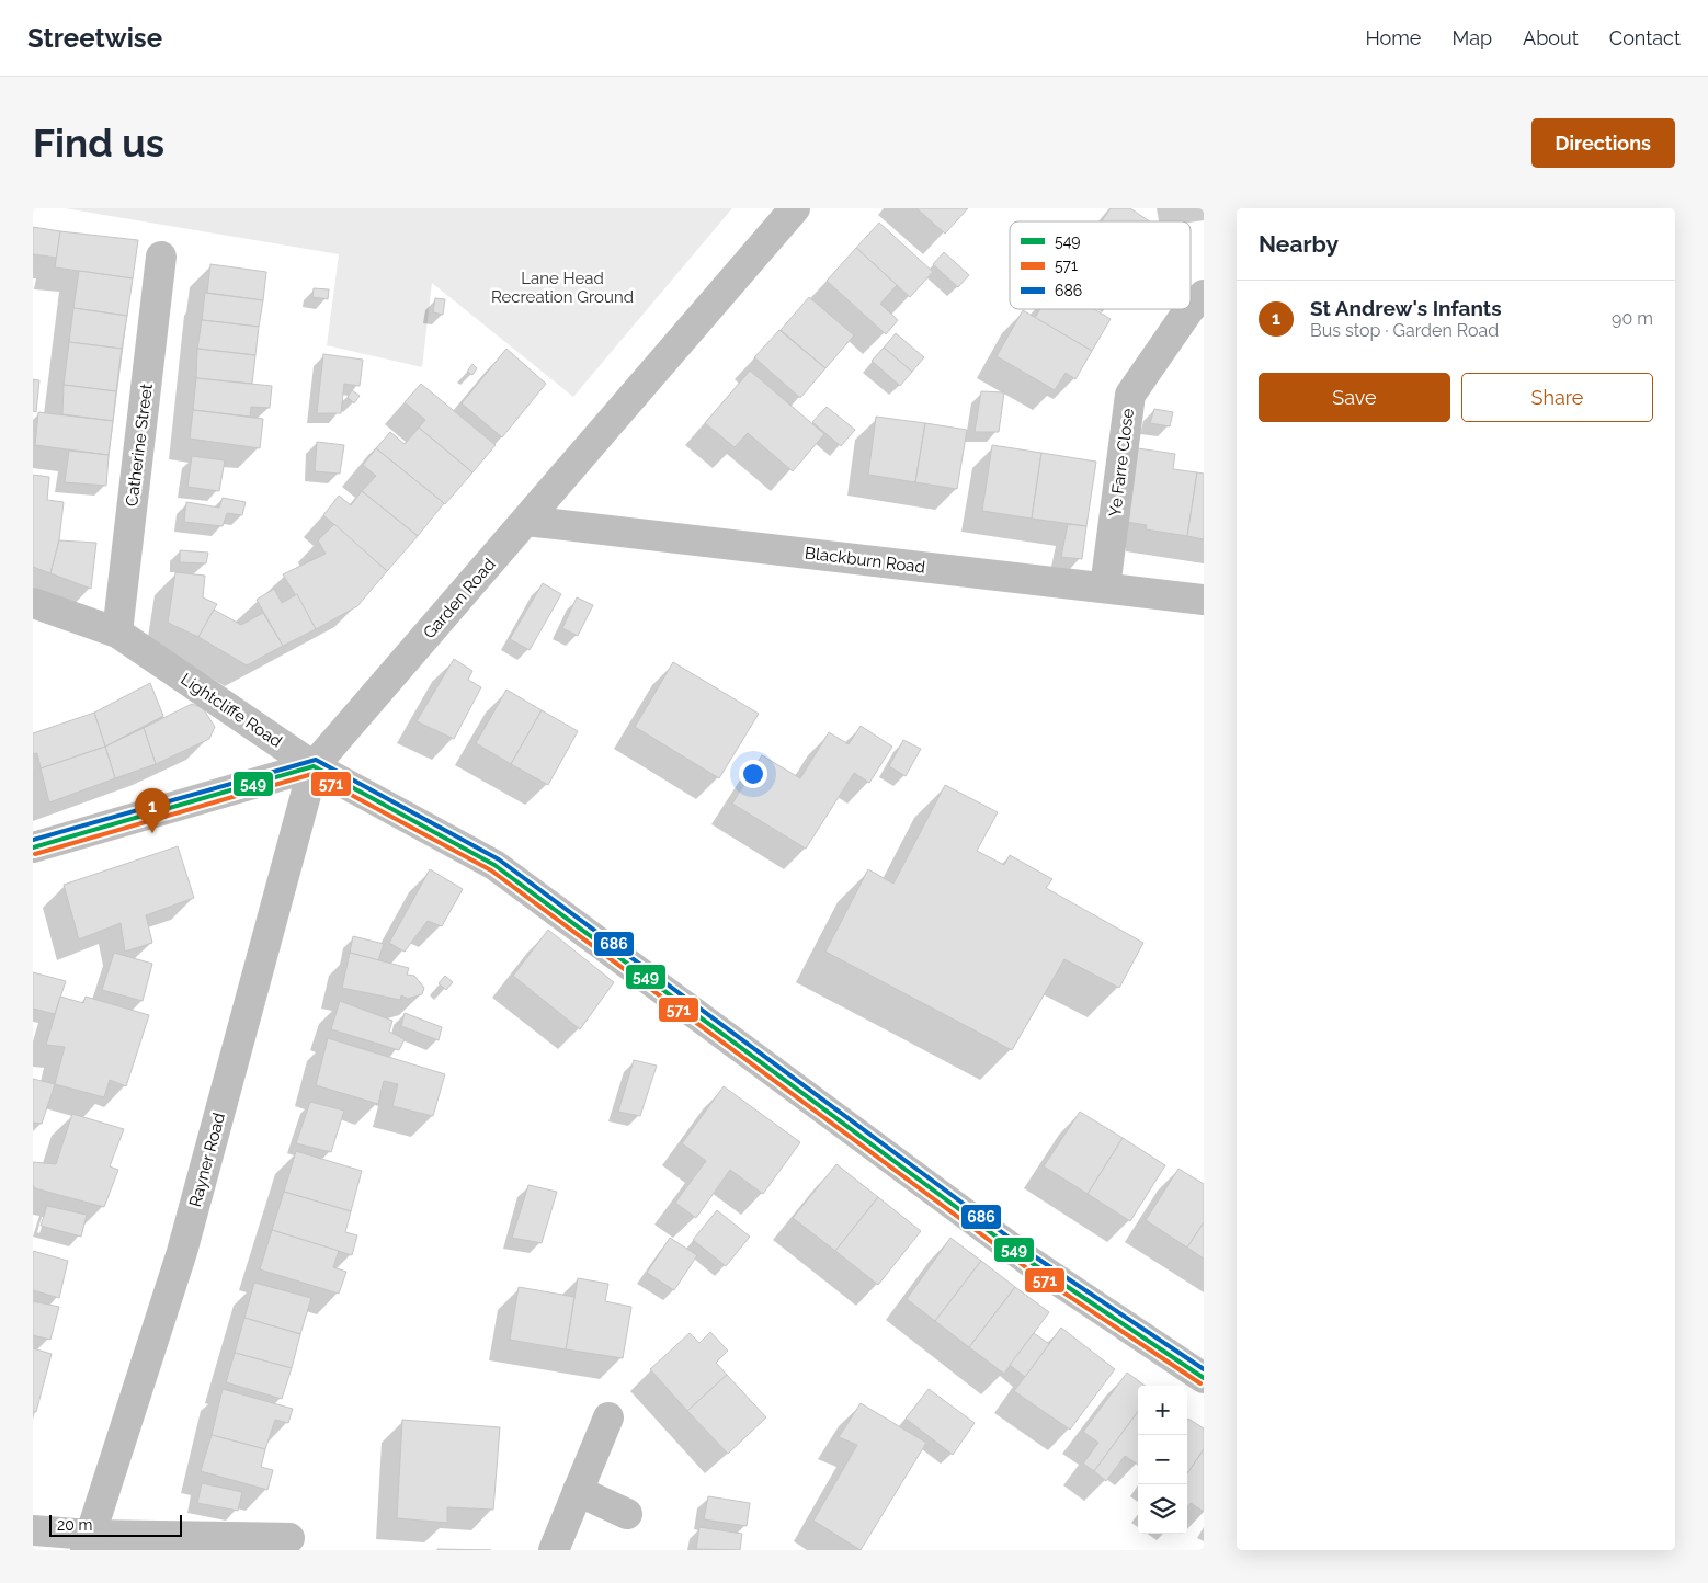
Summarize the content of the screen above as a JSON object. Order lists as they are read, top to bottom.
{
  "streets": {
    "street": [
      "Catherine Street",
      "Ye Farre Close",
      "Blackburn Road",
      "Garden Road",
      "Lightcliffe Road",
      "Rayner Road"
    ]
  },
  "crossings": [
    ["Catherine Street", "Lightcliffe Road"],
    ["Ye Farre Close", "Blackburn Road"],
    ["Blackburn Road", "Garden Road"],
    ["Garden Road", "Lightcliffe Road"],
    ["Garden Road", "Rayner Road"],
    ["Lightcliffe Road", "Rayner Road"]
  ],
  "parks": ["Lane Head Recreation Ground"],
  "lines": ["transit line 686", "transit line 549", "transit line 571"],
  "legend": ["549", "571", "686"],
  "scale_bar": "20 m",
  "page": {
    "header": "Streetwise",
    "nav": [
      "Home",
      "Map",
      "About",
      "Contact"
    ],
    "buttons": [
      "Directions",
      ["Save", "Share"]
    ],
    "title": "Find us",
    "heading": "Nearby",
    "list": [
      {
        "mark": "1",
        "name": "St Andrew's Infants",
        "note": "Bus stop · Garden Road",
        "value": "90 m"
      }
    ],
    "pins": "1",
    "map_buttons": ["+", "−"],
    "scale": "20 m"
  }
}
